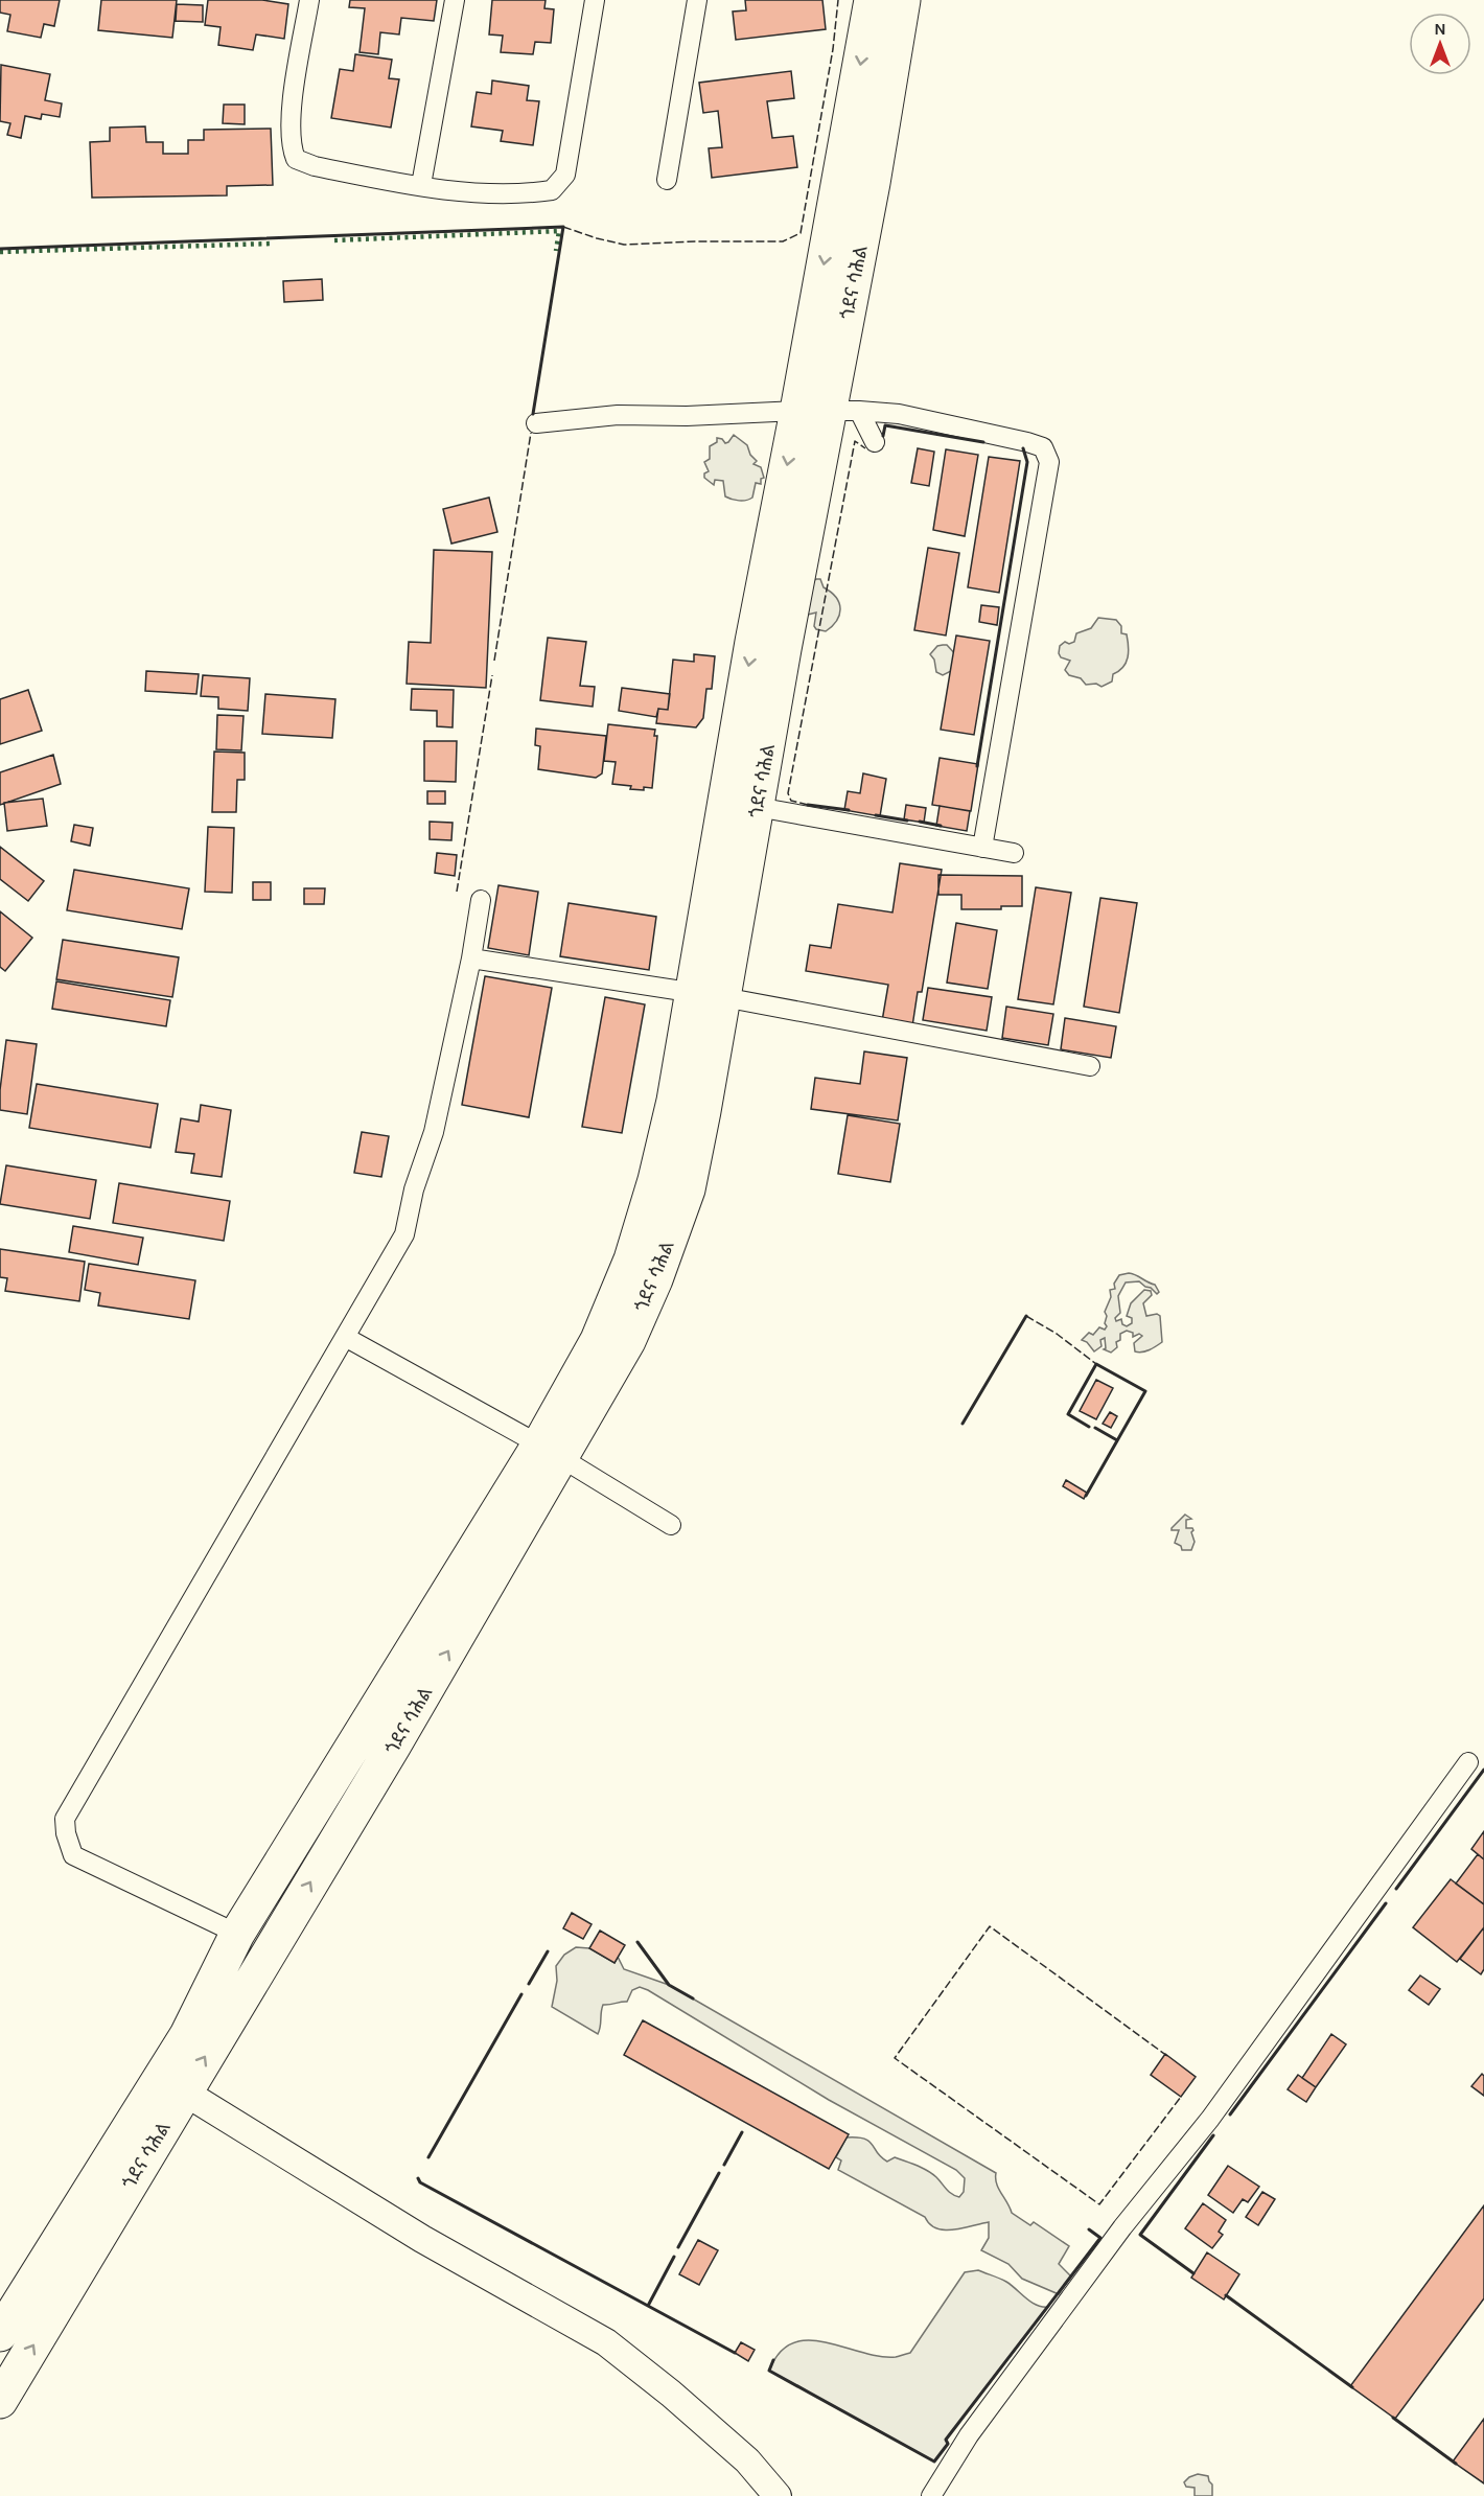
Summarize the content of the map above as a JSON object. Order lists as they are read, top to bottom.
{
  "streets": {
    "highway": ["ጎደና ሳሕል"]
  },
  "north": "top"
}
